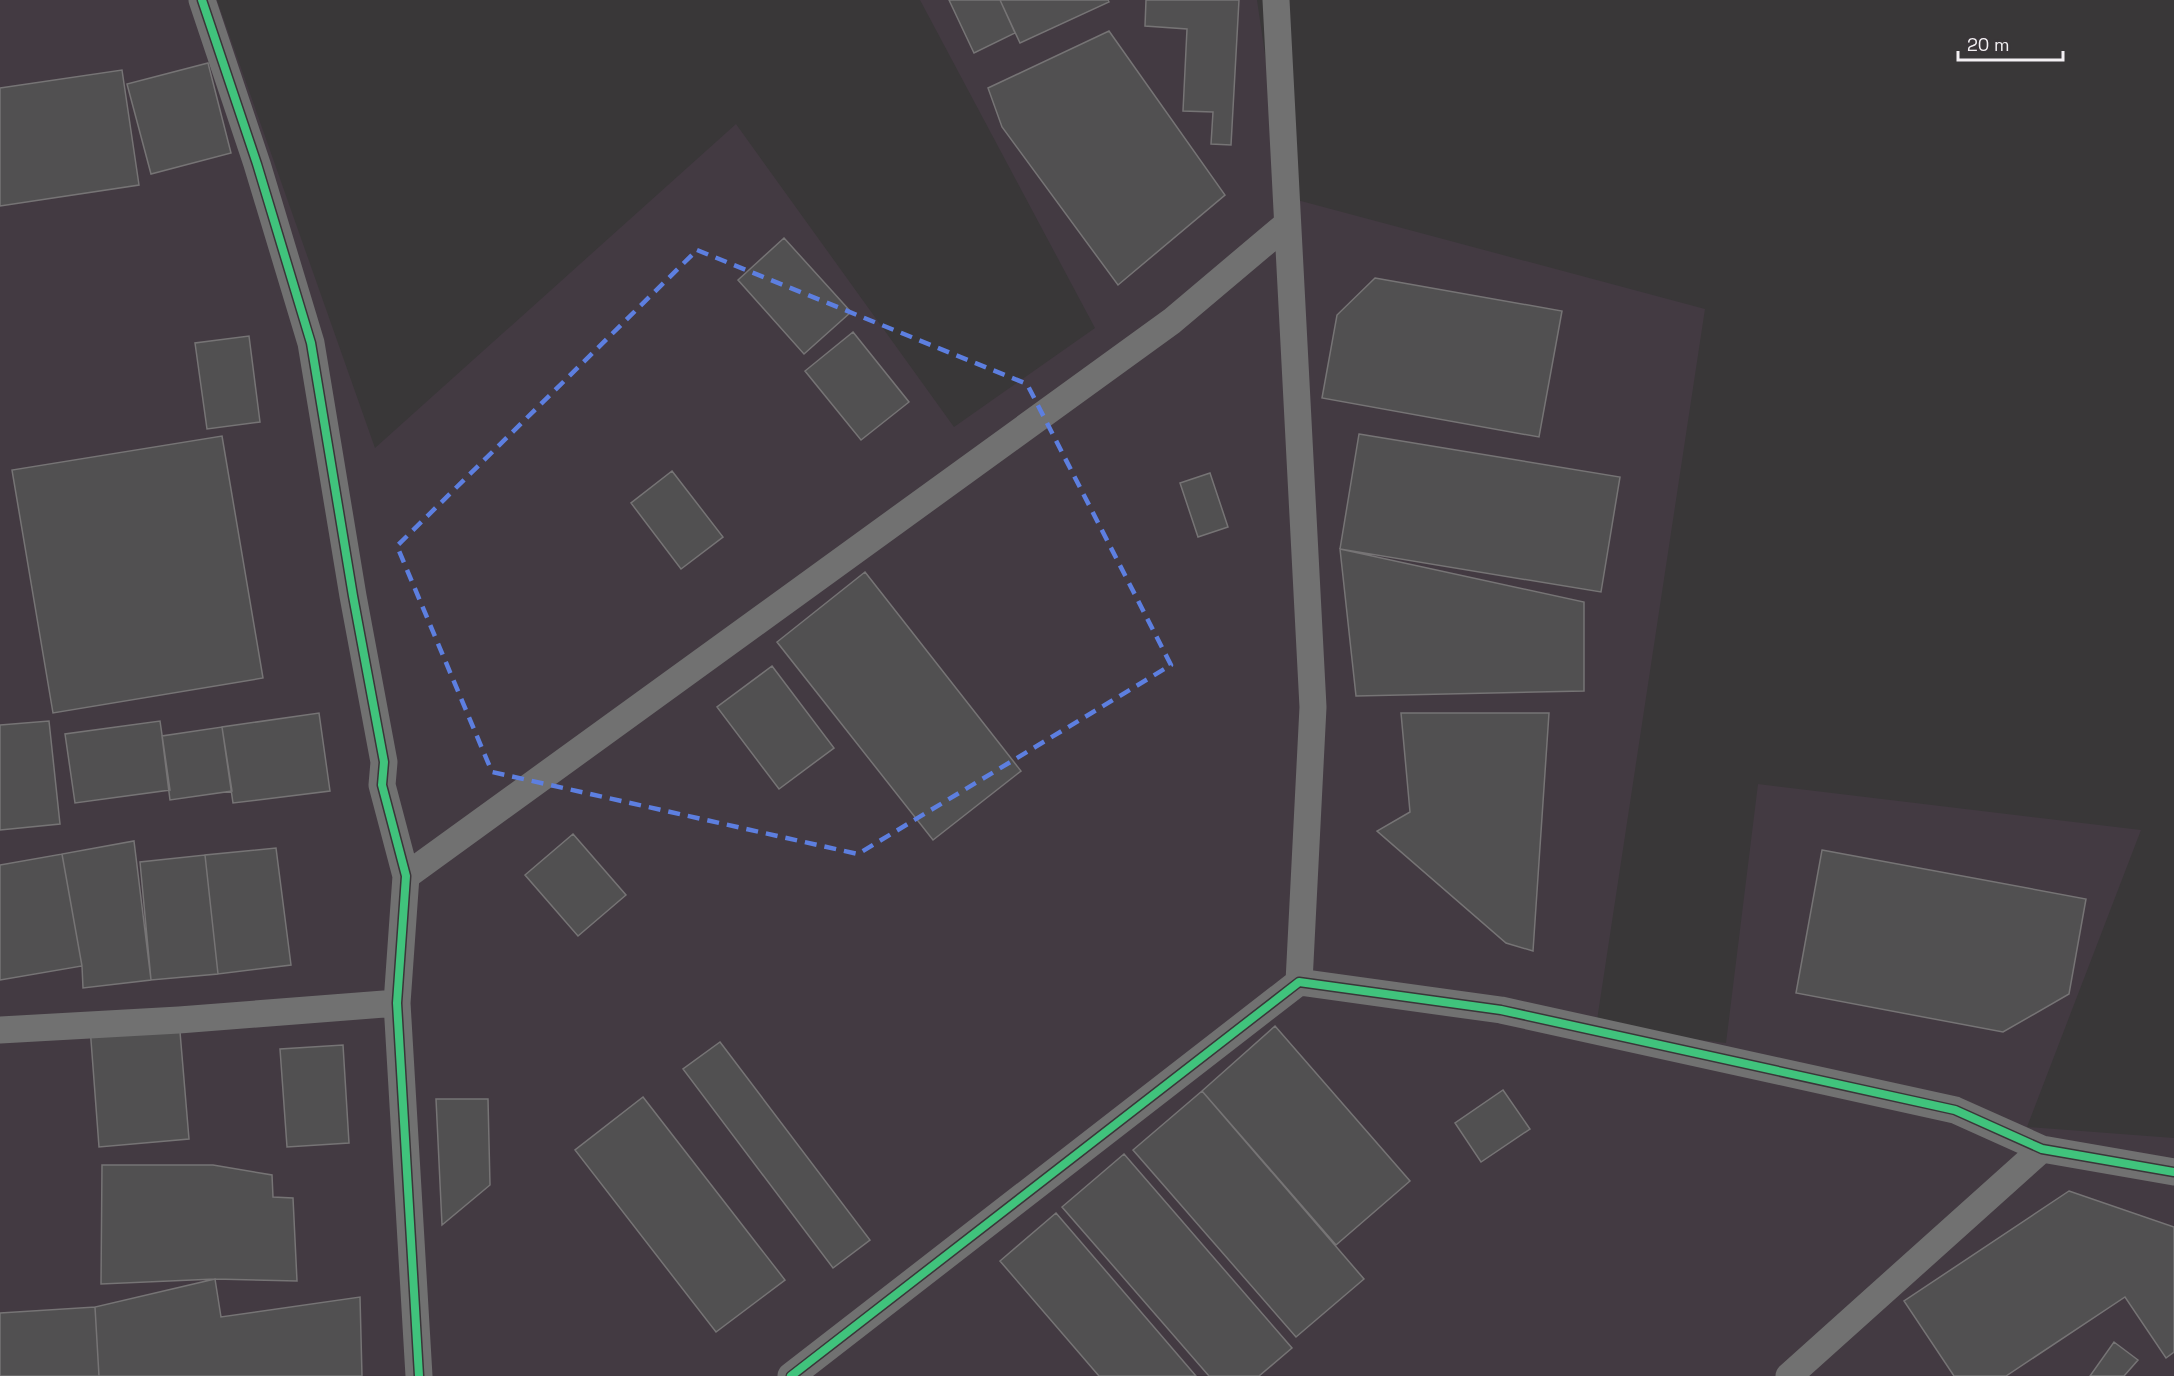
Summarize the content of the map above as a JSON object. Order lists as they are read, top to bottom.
{
  "scale_bar": "20 m"
}
